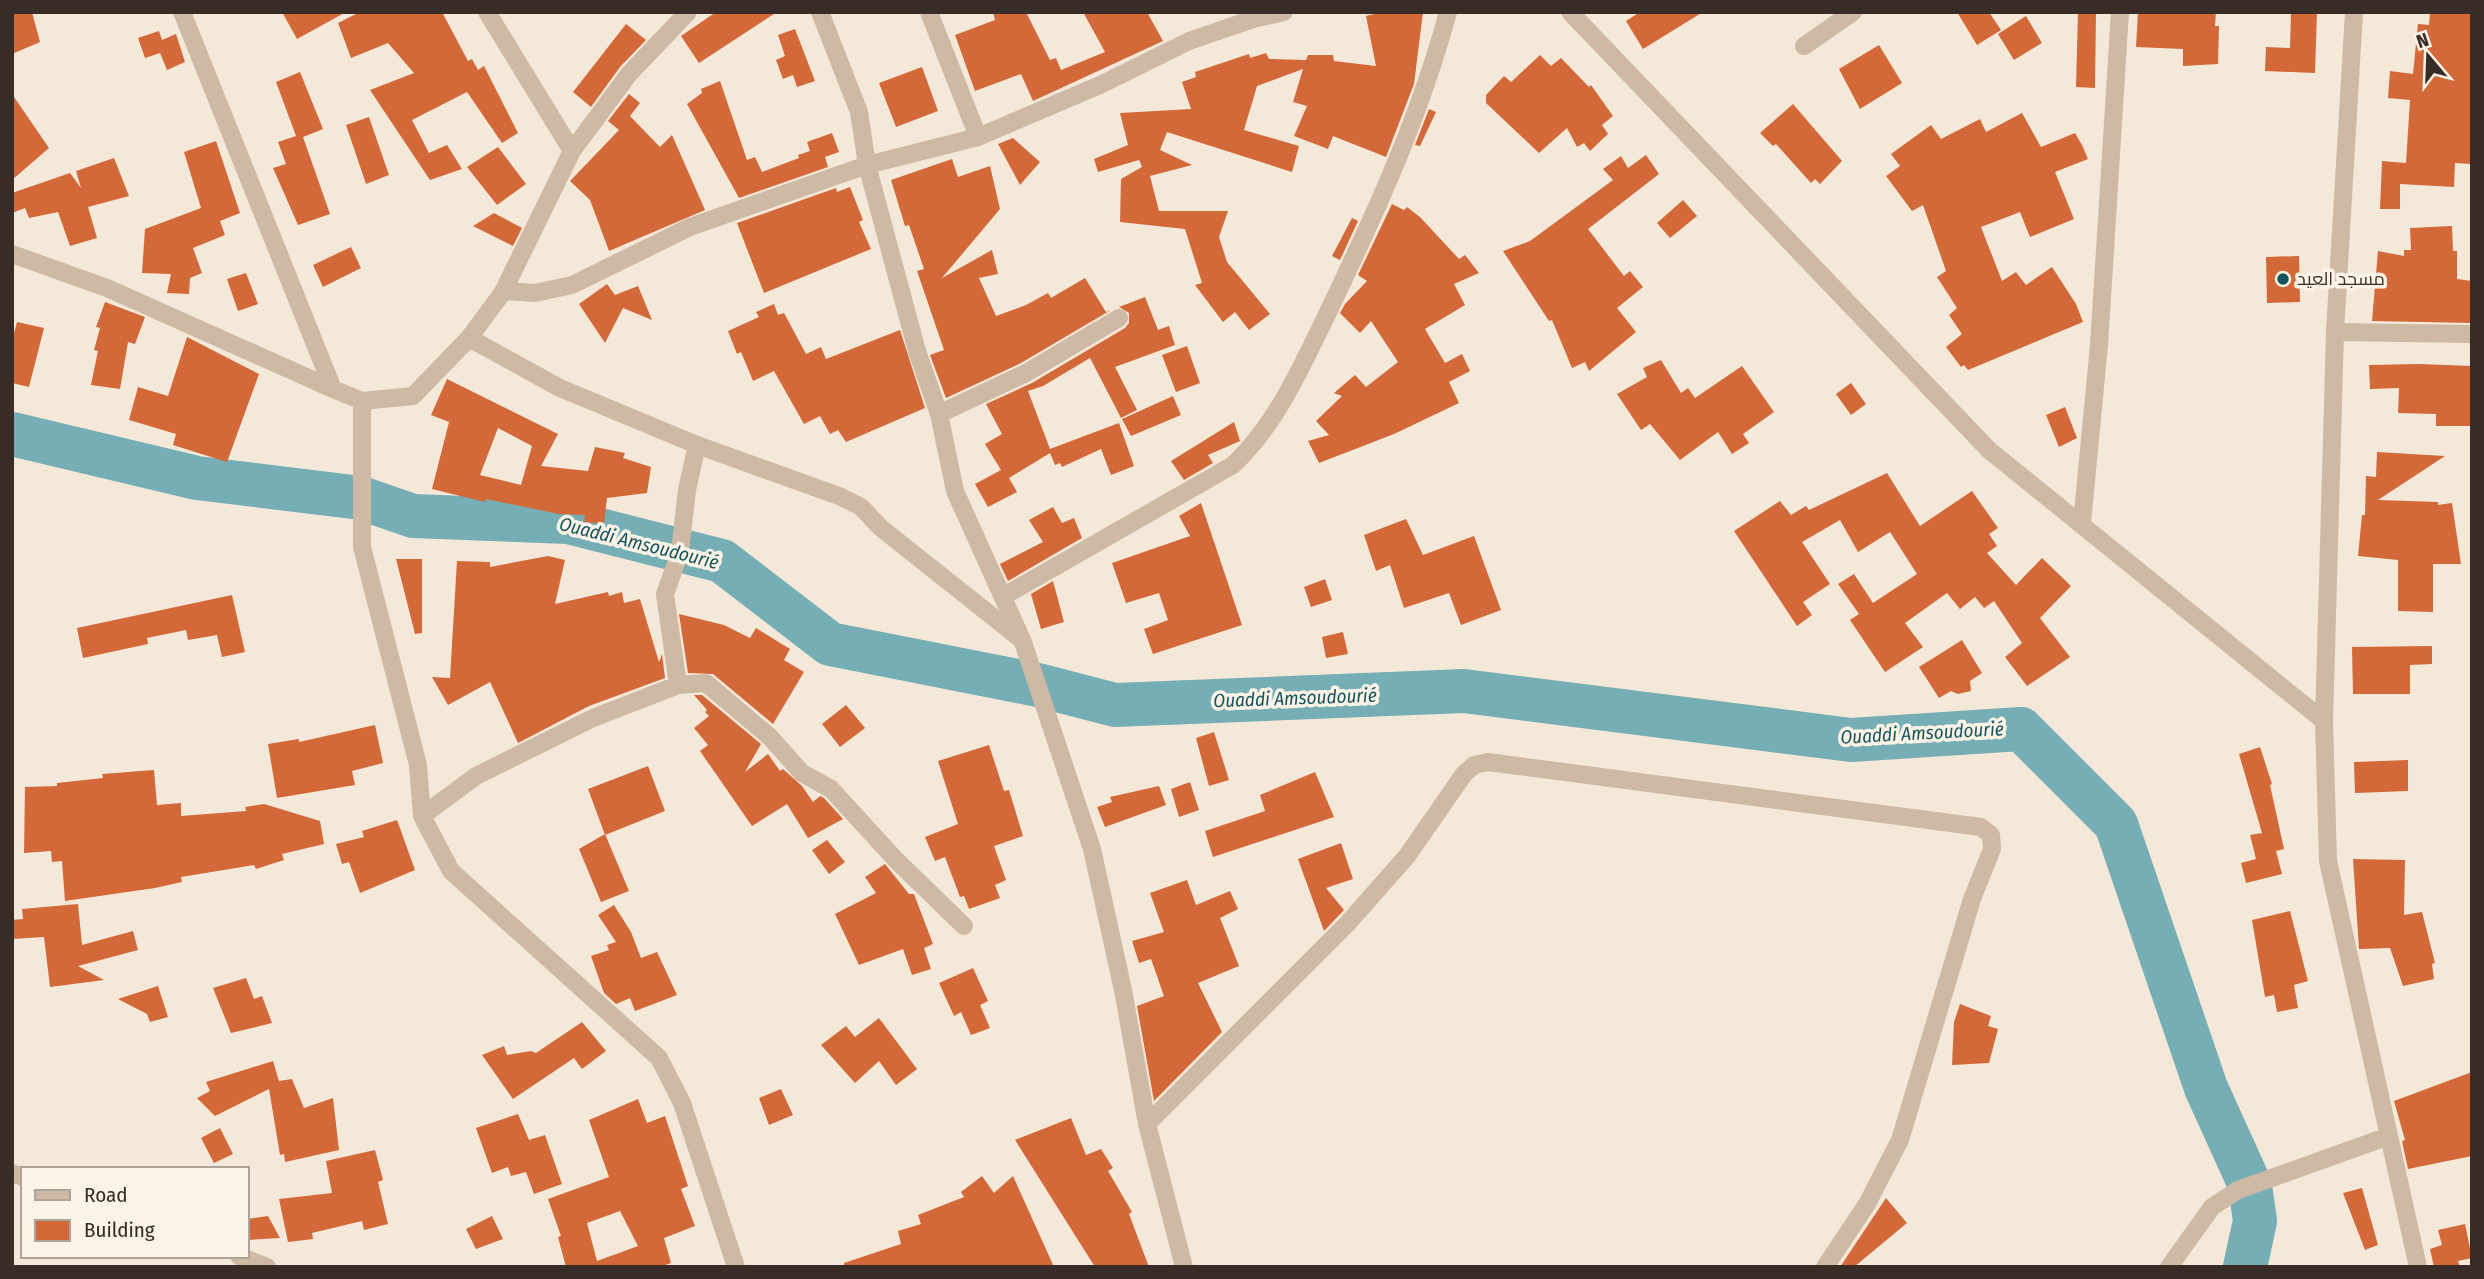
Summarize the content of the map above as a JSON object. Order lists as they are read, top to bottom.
{
  "water": ["Ouaddi Amsoudourié"],
  "places": ["مسجد العيد"],
  "legend": ["Road", "Building"],
  "north": "top"
}
